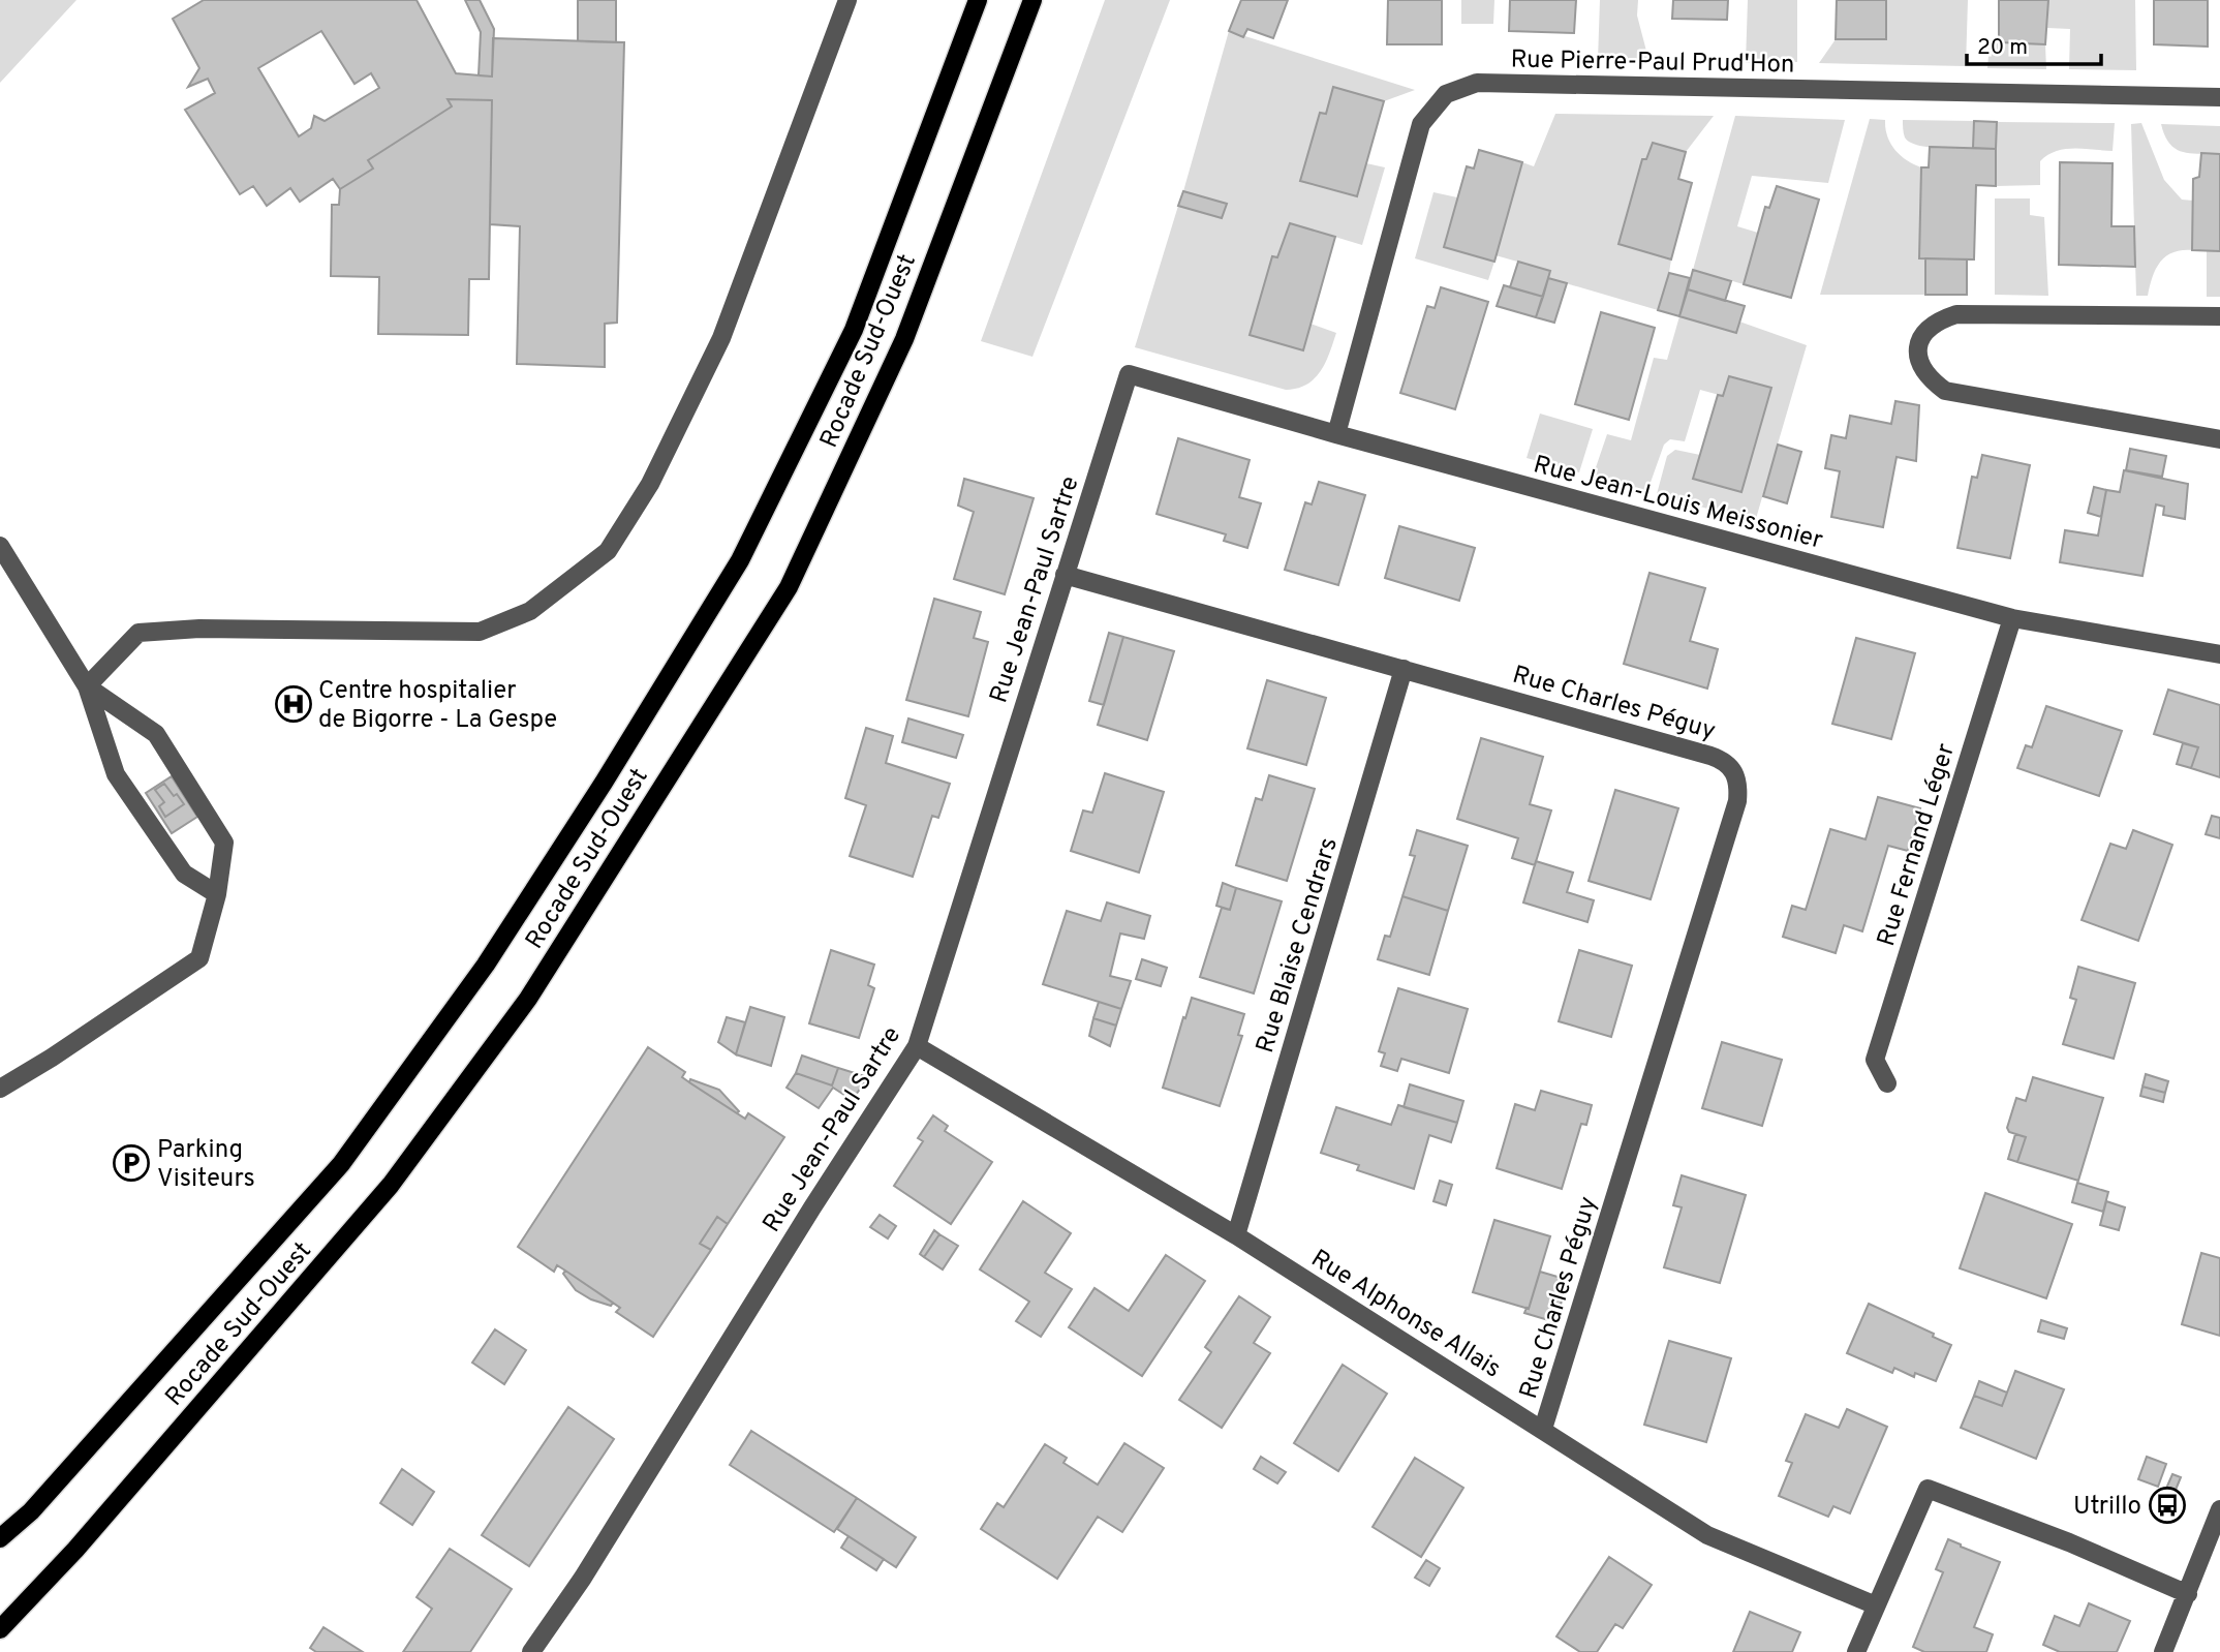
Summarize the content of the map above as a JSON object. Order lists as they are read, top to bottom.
{
  "streets": {
    "main road": ["Rocade Sud-Ouest"],
    "street": [
      "Rue Pierre-Paul Prud'Hon",
      "Rue Jean-Louis Meissonier",
      "Rue Jean-Paul Sartre",
      "Rue Charles Péguy",
      "Rue Fernand Léger",
      "Rue Blaise Cendrars",
      "Rue Alphonse Allais"
    ]
  },
  "crossings": [
    ["Rue Pierre-Paul Prud'Hon", "Rue Jean-Louis Meissonier"],
    ["Rue Jean-Louis Meissonier", "Rue Jean-Paul Sartre"],
    ["Rue Jean-Louis Meissonier", "Rue Fernand Léger"],
    ["Rue Jean-Paul Sartre", "Rue Charles Péguy"],
    ["Rue Jean-Paul Sartre", "Rue Alphonse Allais"],
    ["Rue Charles Péguy", "Rue Blaise Cendrars"],
    ["Rue Charles Péguy", "Rue Alphonse Allais"],
    ["Rue Blaise Cendrars", "Rue Alphonse Allais"]
  ],
  "places": {
    "hospital": ["Centre hospitalier de Bigorre - La Gespe"],
    "parking": ["Parking Visiteurs"],
    "bus stop": ["Utrillo"]
  },
  "scale_bar": "20 m"
}
